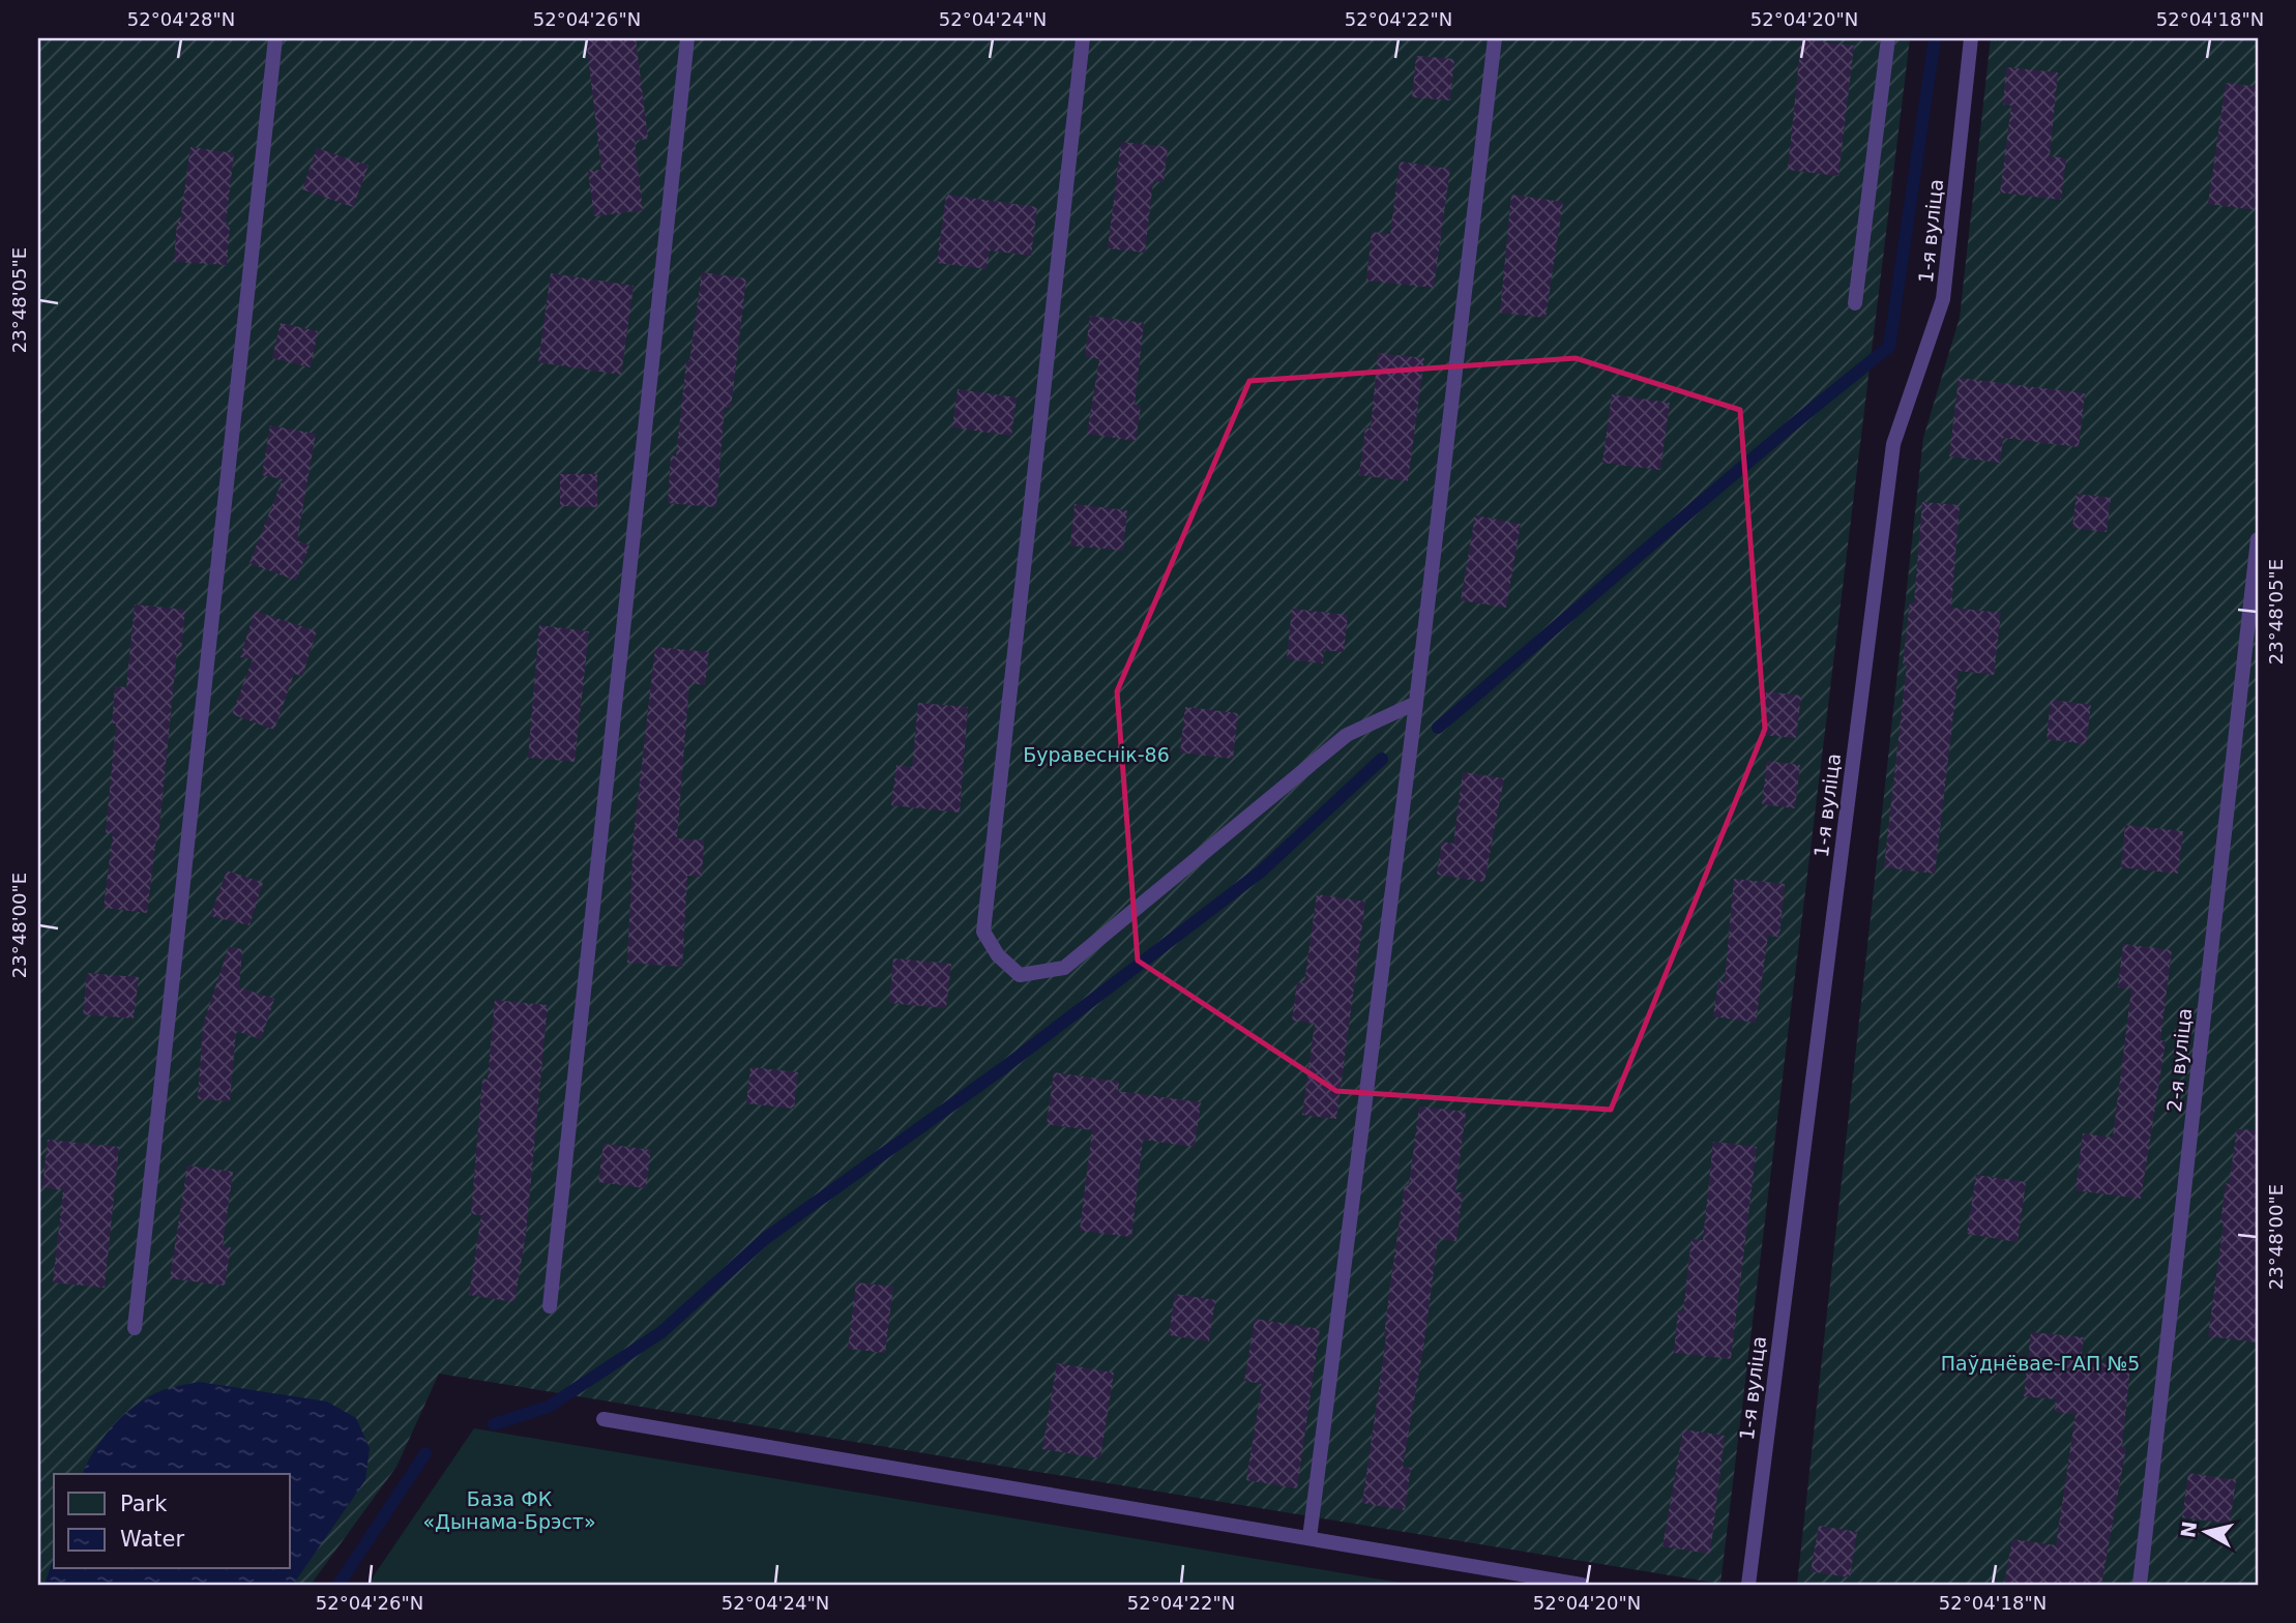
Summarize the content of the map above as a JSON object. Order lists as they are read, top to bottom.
{
  "streets": {
    "lane": ["1-я вуліца", "2-я вуліца"]
  },
  "parks": ["Буравеснік-86", "Паўднёвае-ГАП №5", "База ФК «Дынама-Брэст»"],
  "legend": ["Park", "Water"],
  "north": "left",
  "coordinates": [
    "52°04'28\"N",
    "52°04'26\"N",
    "52°04'24\"N",
    "52°04'22\"N",
    "52°04'20\"N",
    "52°04'18\"N",
    "23°48'05\"E",
    "23°48'00\"E"
  ]
}
